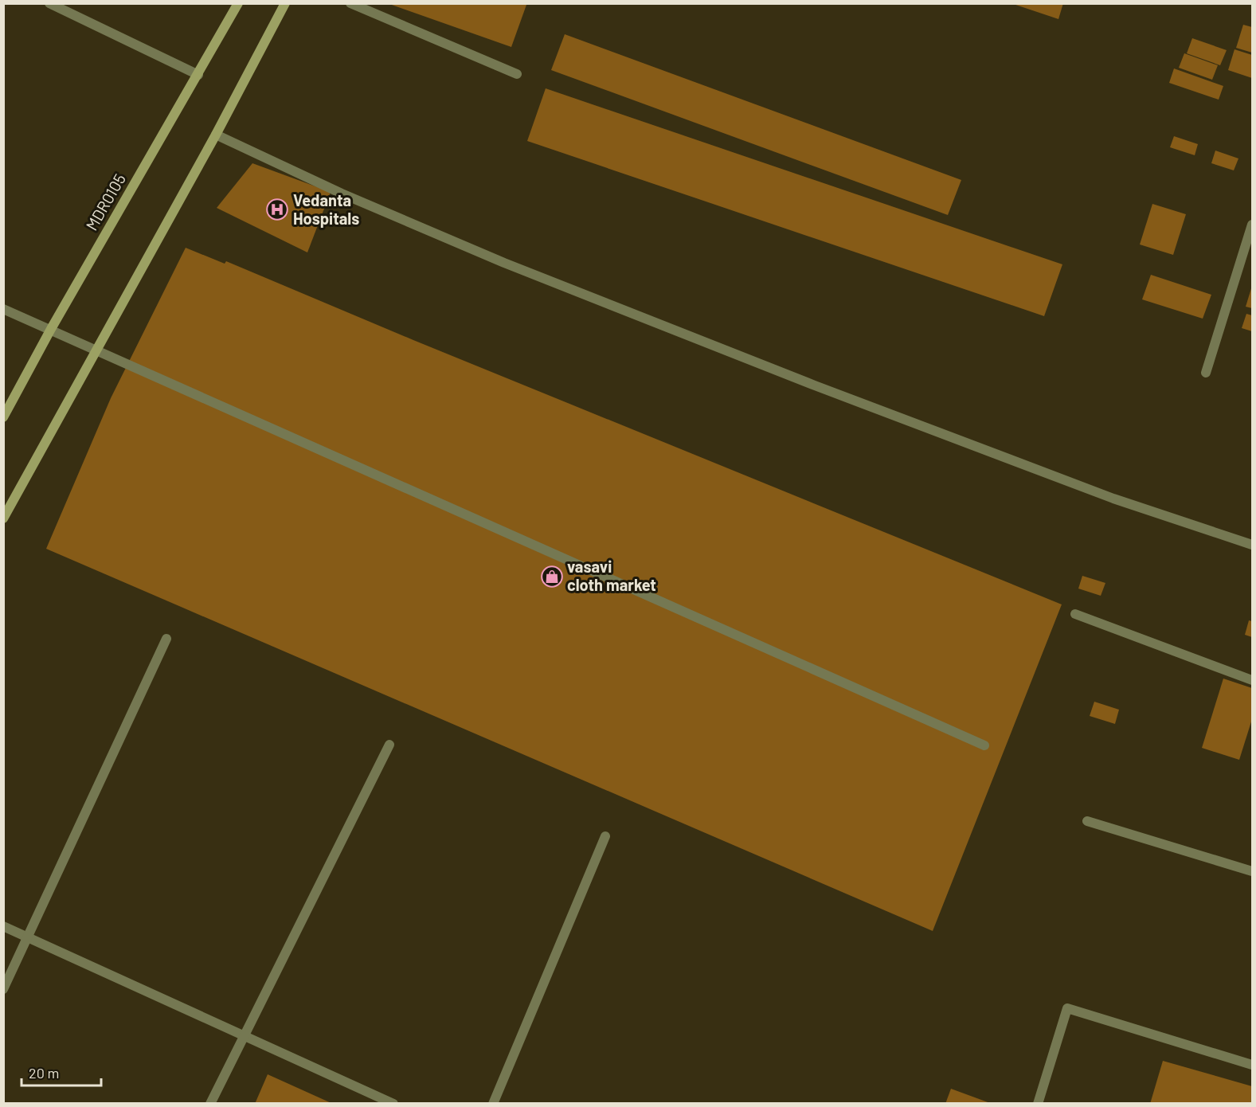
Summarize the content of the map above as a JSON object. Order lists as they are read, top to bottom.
{
  "streets": {
    "main road": ["MDR0105"]
  },
  "places": {
    "hospital": ["Vedanta Hospitals"],
    "shop": ["vasavi cloth market"]
  },
  "scale_bar": "20 m"
}
